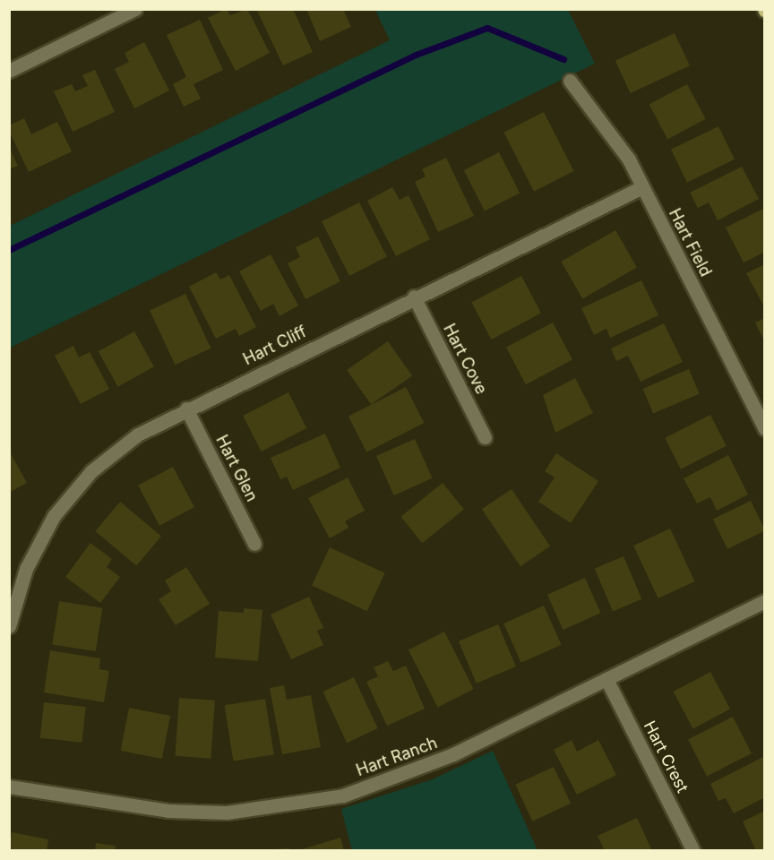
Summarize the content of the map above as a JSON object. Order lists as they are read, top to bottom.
{
  "streets": {
    "street": [
      "Hart Field",
      "Hart Cliff",
      "Hart Cove",
      "Hart Glen",
      "Hart Ranch",
      "Hart Crest"
    ]
  },
  "crossings": [
    ["Hart Field", "Hart Cliff"],
    ["Hart Cliff", "Hart Cove"],
    ["Hart Cliff", "Hart Glen"],
    ["Hart Ranch", "Hart Crest"]
  ]
}
